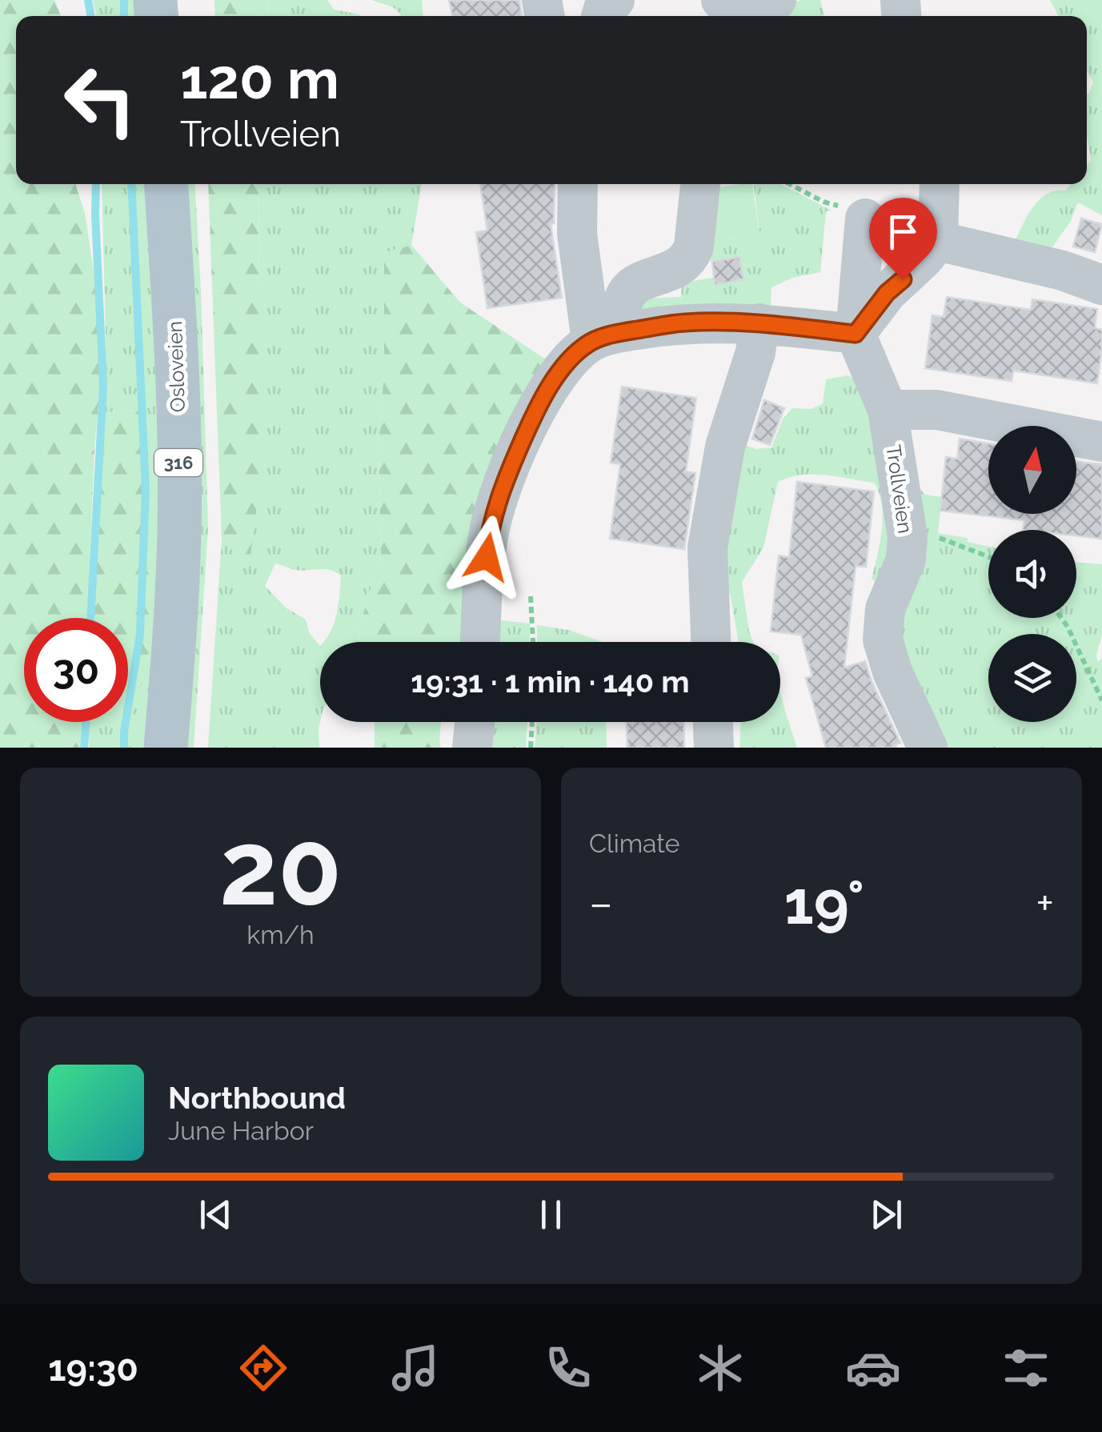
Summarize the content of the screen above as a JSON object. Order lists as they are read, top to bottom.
{
  "streets": {
    "main road": ["Osloveien", "316"],
    "street": ["Trollveien"]
  },
  "north": "top",
  "page": {
    "turn": ["120 m", "Trollveien"],
    "limit": "30",
    "trip": "19:31 · 1 min · 140 m",
    "tile": [
      ["20", "km/h"],
      "Climate"
    ],
    "heat": ["−", "19°", "+"],
    "song": ["Northbound", "June Harbor"],
    "tabs": "19:30"
  }
}
